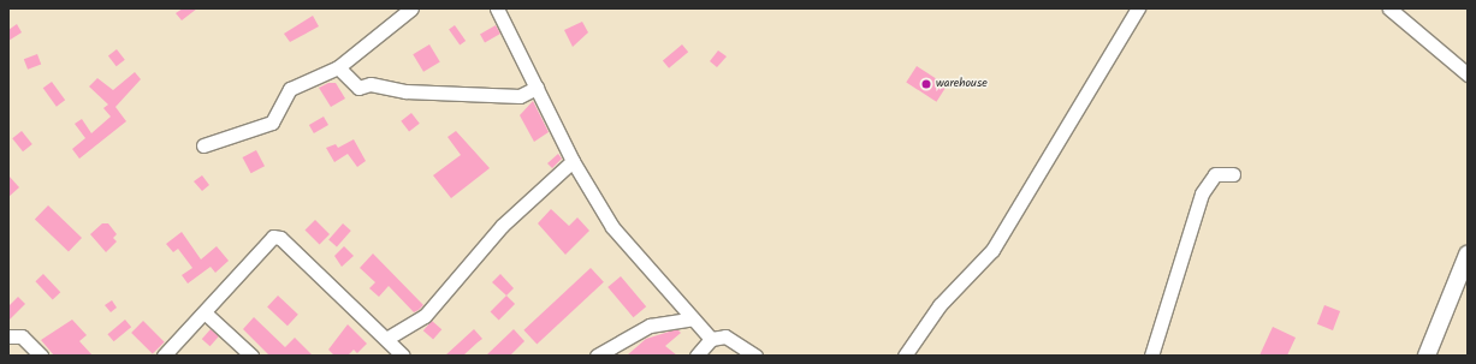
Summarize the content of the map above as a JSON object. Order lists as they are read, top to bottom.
{
  "places": ["warehouse"]
}
